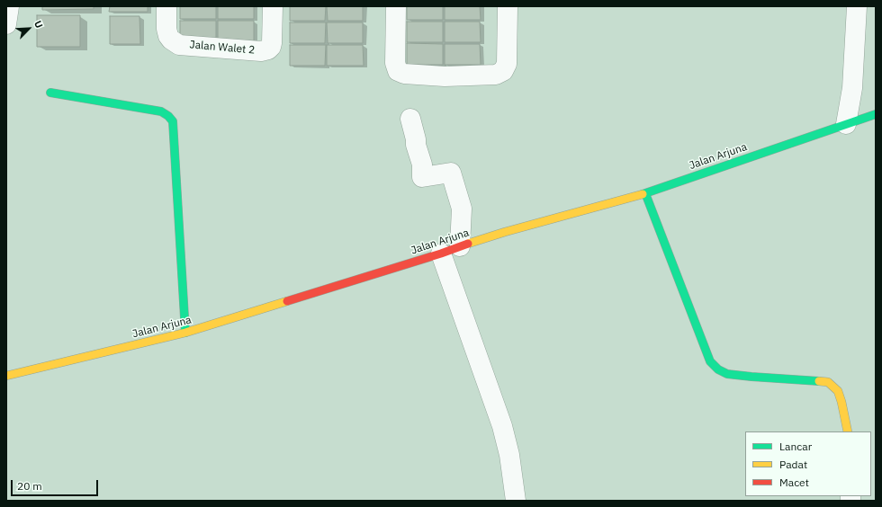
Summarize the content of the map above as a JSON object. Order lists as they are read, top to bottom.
{
  "streets": {
    "street": ["Jalan Walet 2", "Jalan Arjuna"]
  },
  "legend": ["Lancar", "Padat", "Macet"],
  "scale_bar": "20 m",
  "north": "top right"
}
